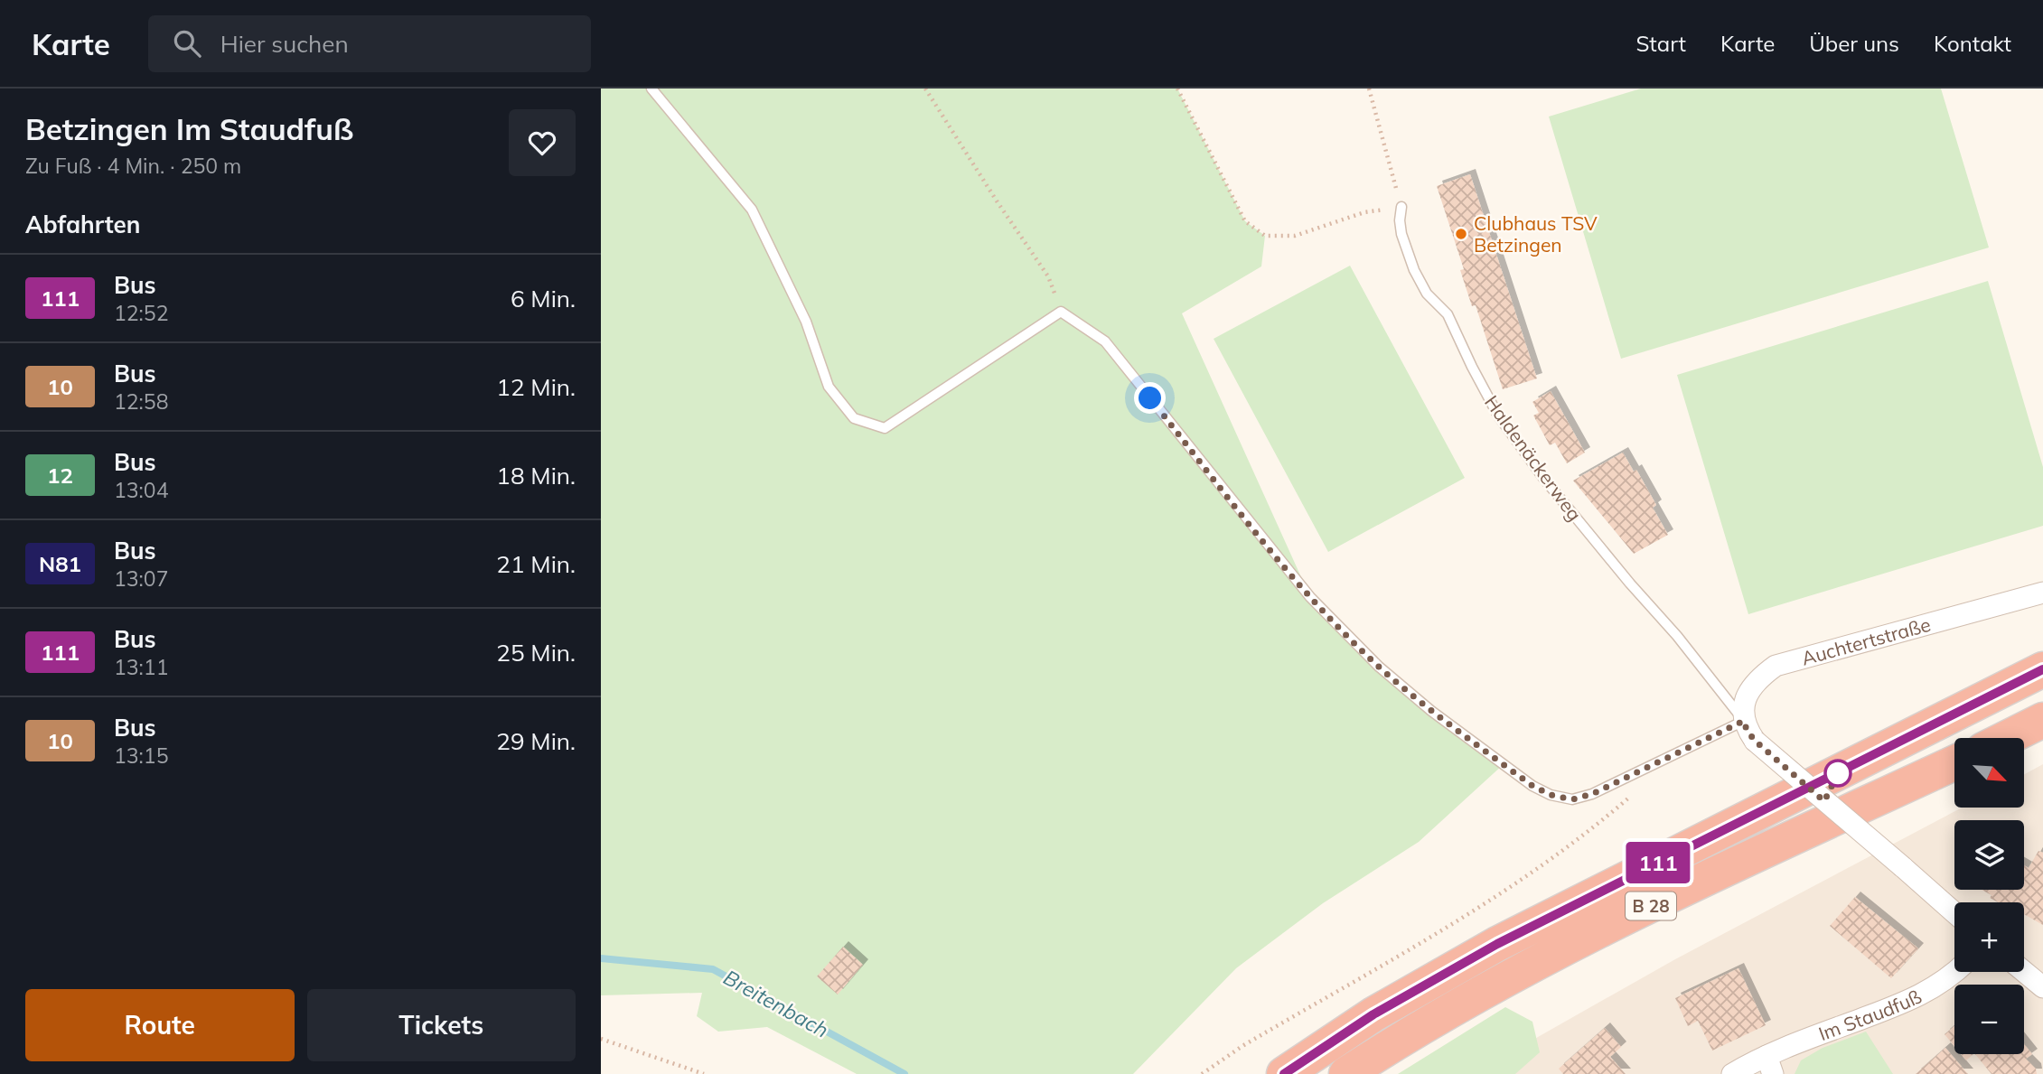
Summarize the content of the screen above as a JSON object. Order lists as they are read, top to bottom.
{
  "streets": {
    "highway": ["B 28"],
    "street": ["Auchtertstraße", "Im Staudfuß"],
    "lane": ["Haldenäckerweg"]
  },
  "crossings": [
    ["Haldenäckerweg", "Auchtertstraße"]
  ],
  "water": ["Breitenbach"],
  "places": ["Clubhaus TSV Betzingen"],
  "lines": ["bus line 111"],
  "north": "bottom right",
  "page": {
    "header": "Karte",
    "search": "Hier suchen",
    "nav": [
      "Start",
      "Karte",
      "Über uns",
      "Kontakt"
    ],
    "heading": [
      ["Betzingen Im Staudfuß", "Zu Fuß · 4 Min. · 250 m"],
      "Abfahrten"
    ],
    "on_map": "111",
    "list": [
      {
        "mark": "111",
        "name": "Bus",
        "note": "12:52",
        "value": "6 Min."
      },
      {
        "mark": "10",
        "name": "Bus",
        "note": "12:58",
        "value": "12 Min."
      },
      {
        "mark": "12",
        "name": "Bus",
        "note": "13:04",
        "value": "18 Min."
      },
      {
        "mark": "N81",
        "name": "Bus",
        "note": "13:07",
        "value": "21 Min."
      },
      {
        "mark": "111",
        "name": "Bus",
        "note": "13:11",
        "value": "25 Min."
      },
      {
        "mark": "10",
        "name": "Bus",
        "note": "13:15",
        "value": "29 Min."
      }
    ],
    "map_buttons": ["+", "−"],
    "buttons": ["Route", "Tickets"]
  }
}
